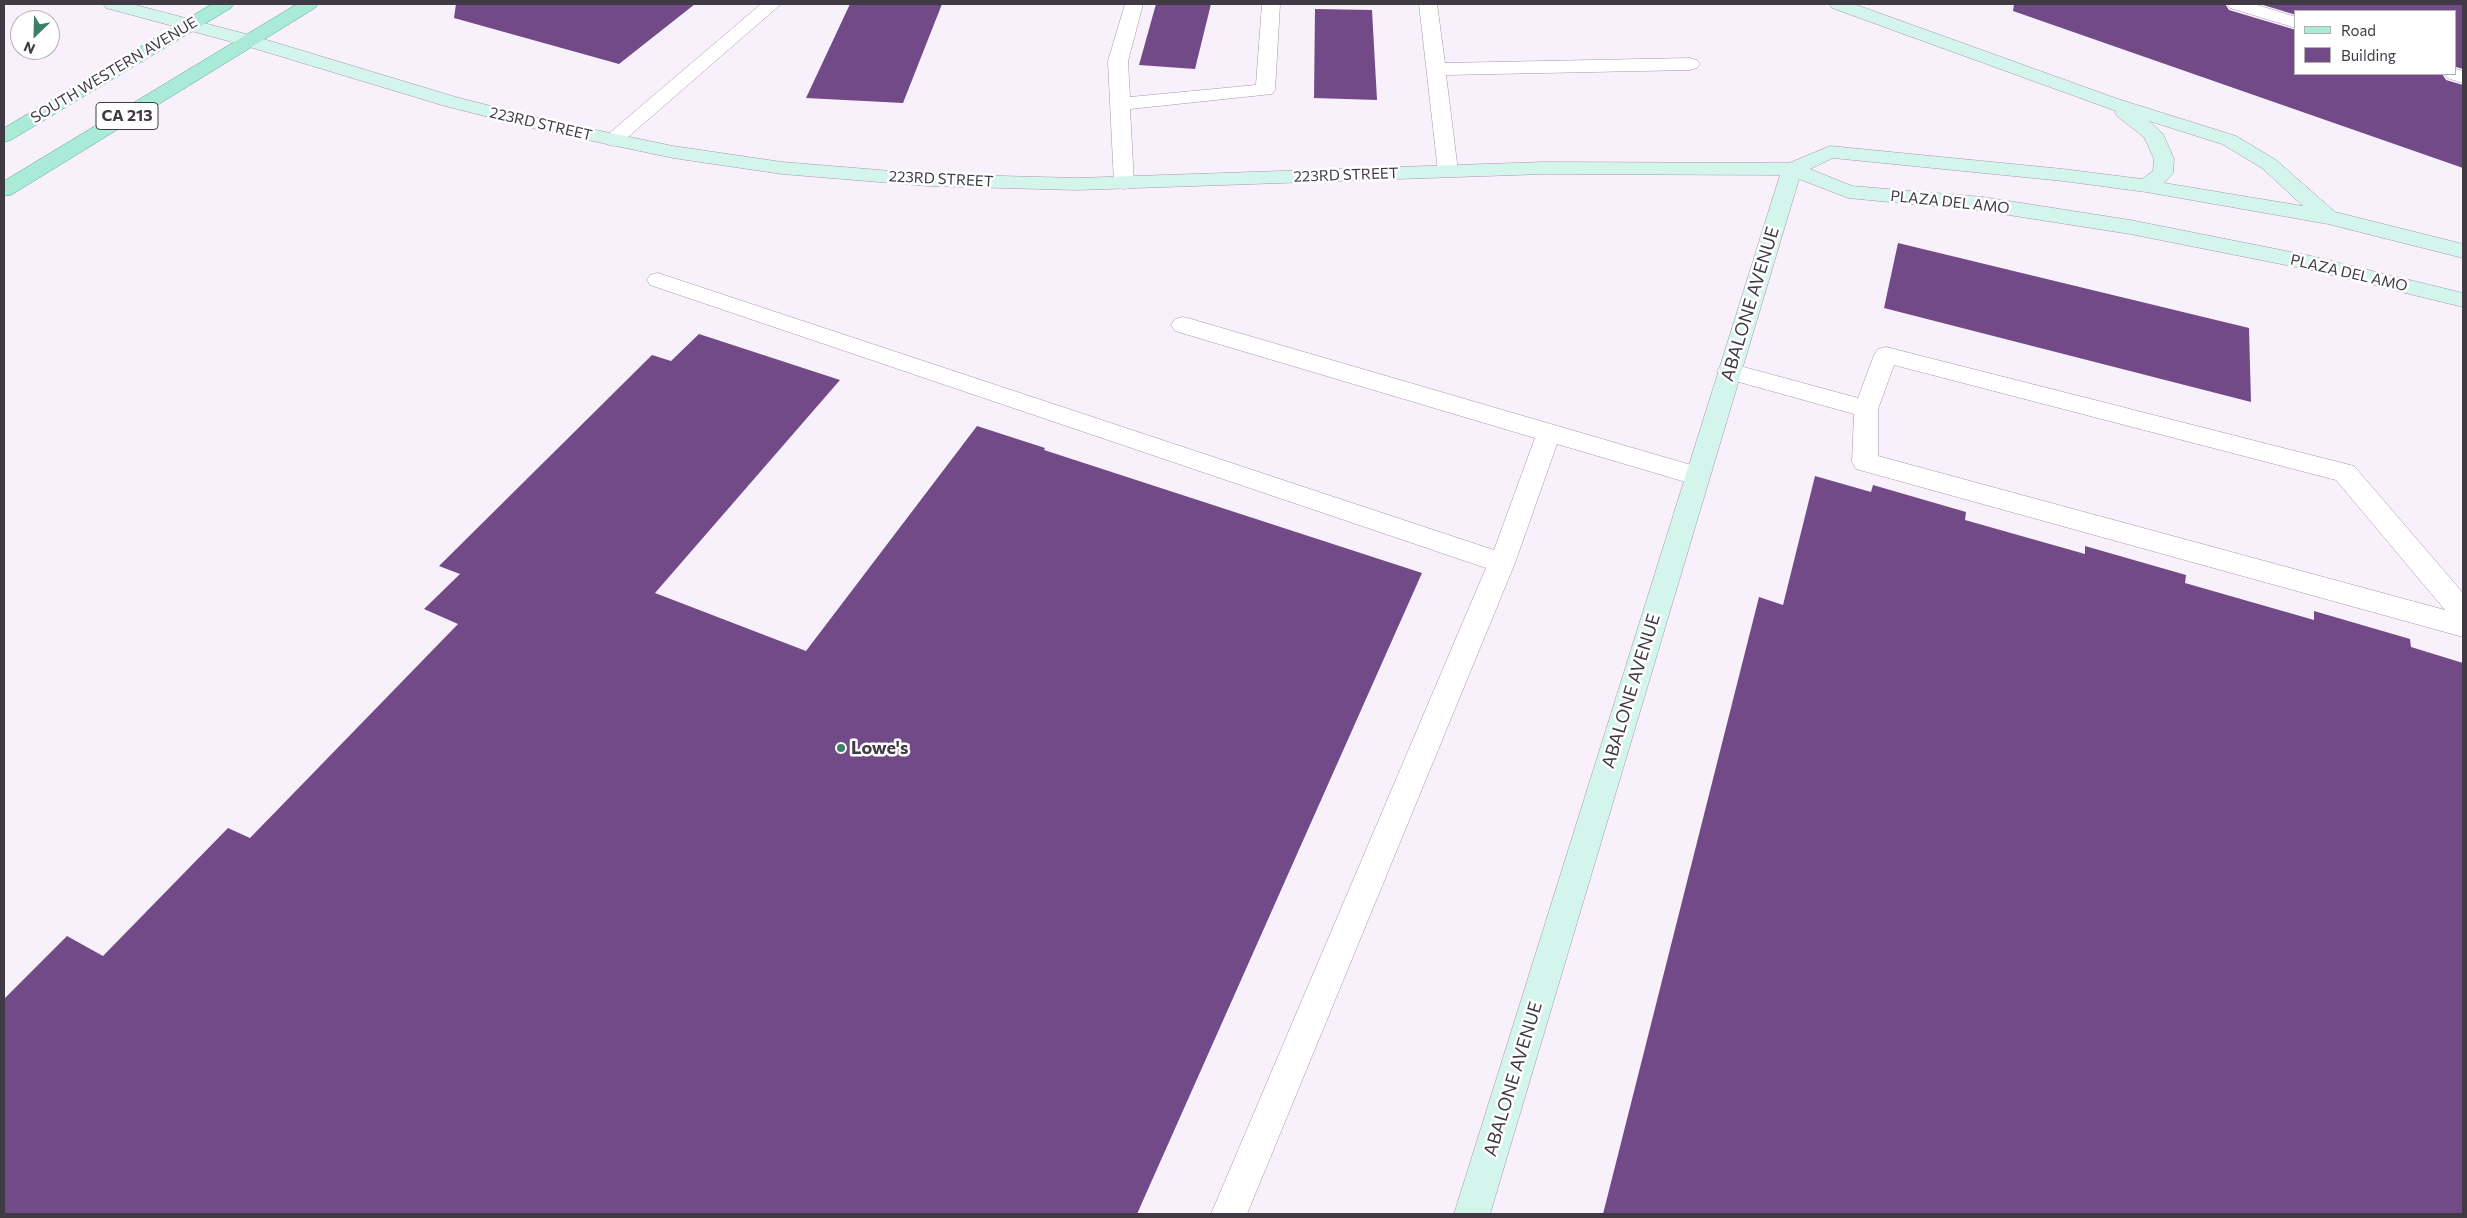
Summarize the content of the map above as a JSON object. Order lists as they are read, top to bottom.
{
  "streets": {
    "main road": [
      "SOUTH WESTERN AVENUE",
      "CA 213",
      "223RD STREET",
      "PLAZA DEL AMO",
      "ABALONE AVENUE"
    ]
  },
  "crossings": [
    ["SOUTH WESTERN AVENUE", "223RD STREET"],
    ["CA 213", "223RD STREET"],
    ["223RD STREET", "PLAZA DEL AMO"],
    ["223RD STREET", "ABALONE AVENUE"],
    ["PLAZA DEL AMO", "ABALONE AVENUE"]
  ],
  "places": ["Lowe's"],
  "legend": ["Road", "Building"],
  "north": "bottom left"
}
